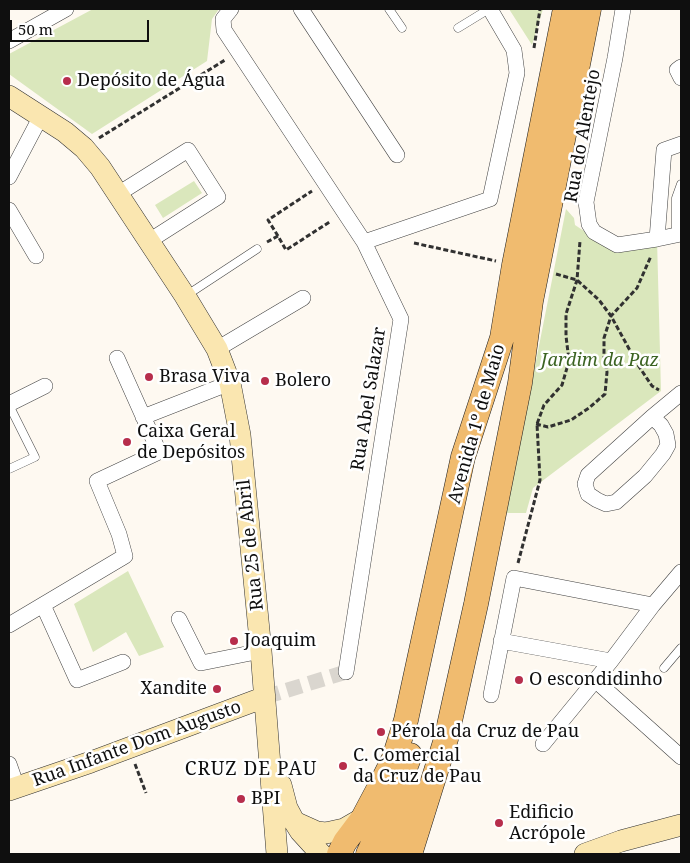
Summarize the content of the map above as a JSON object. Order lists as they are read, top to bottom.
{
  "streets": {
    "main road": ["Avenida 1º de Maio", "Rua 25 de Abril", "Rua Infante Dom Augusto"],
    "street": ["Rua do Alentejo", "Rua Abel Salazar"]
  },
  "crossings": [
    ["Rua 25 de Abril", "Rua Infante Dom Augusto"]
  ],
  "districts": ["CRUZ DE PAU"],
  "parks": ["Jardim da Paz"],
  "places": [
    "Depósito de Água",
    "Brasa Viva",
    "Bolero",
    "Caixa Geral de Depósitos",
    "Joaquim",
    "O escondidinho",
    "Xandite",
    "Pérola da Cruz de Pau",
    "C. Comercial da Cruz de Pau",
    "BPI",
    "Edificio Acrópole"
  ],
  "scale_bar": "50 m"
}
